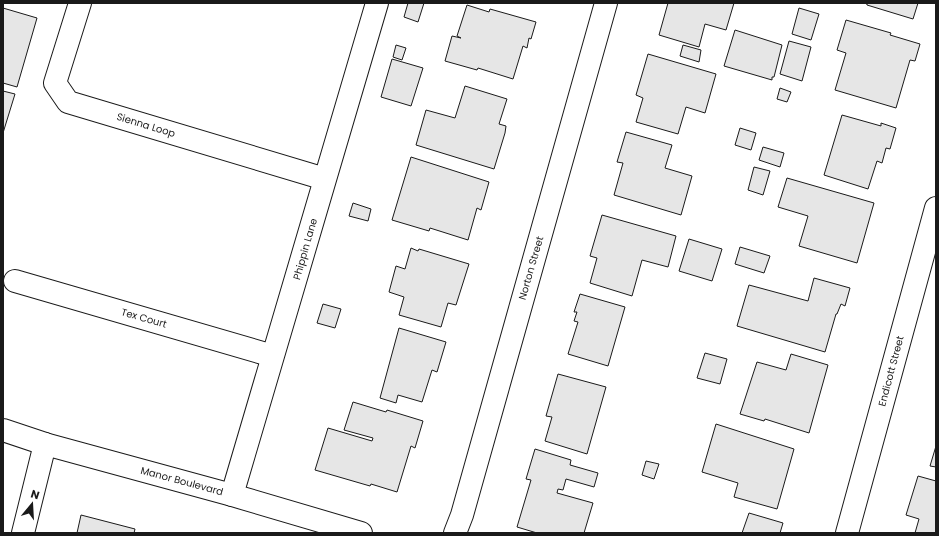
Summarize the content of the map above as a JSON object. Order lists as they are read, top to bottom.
{
  "streets": {
    "street": [
      "Sienna Loop",
      "Phippin Lane",
      "Norton Street",
      "Tex Court",
      "Endicott Street",
      "Manor Boulevard"
    ]
  },
  "crossings": [
    ["Sienna Loop", "Phippin Lane"],
    ["Phippin Lane", "Tex Court"],
    ["Phippin Lane", "Manor Boulevard"]
  ],
  "north": "top"
}
